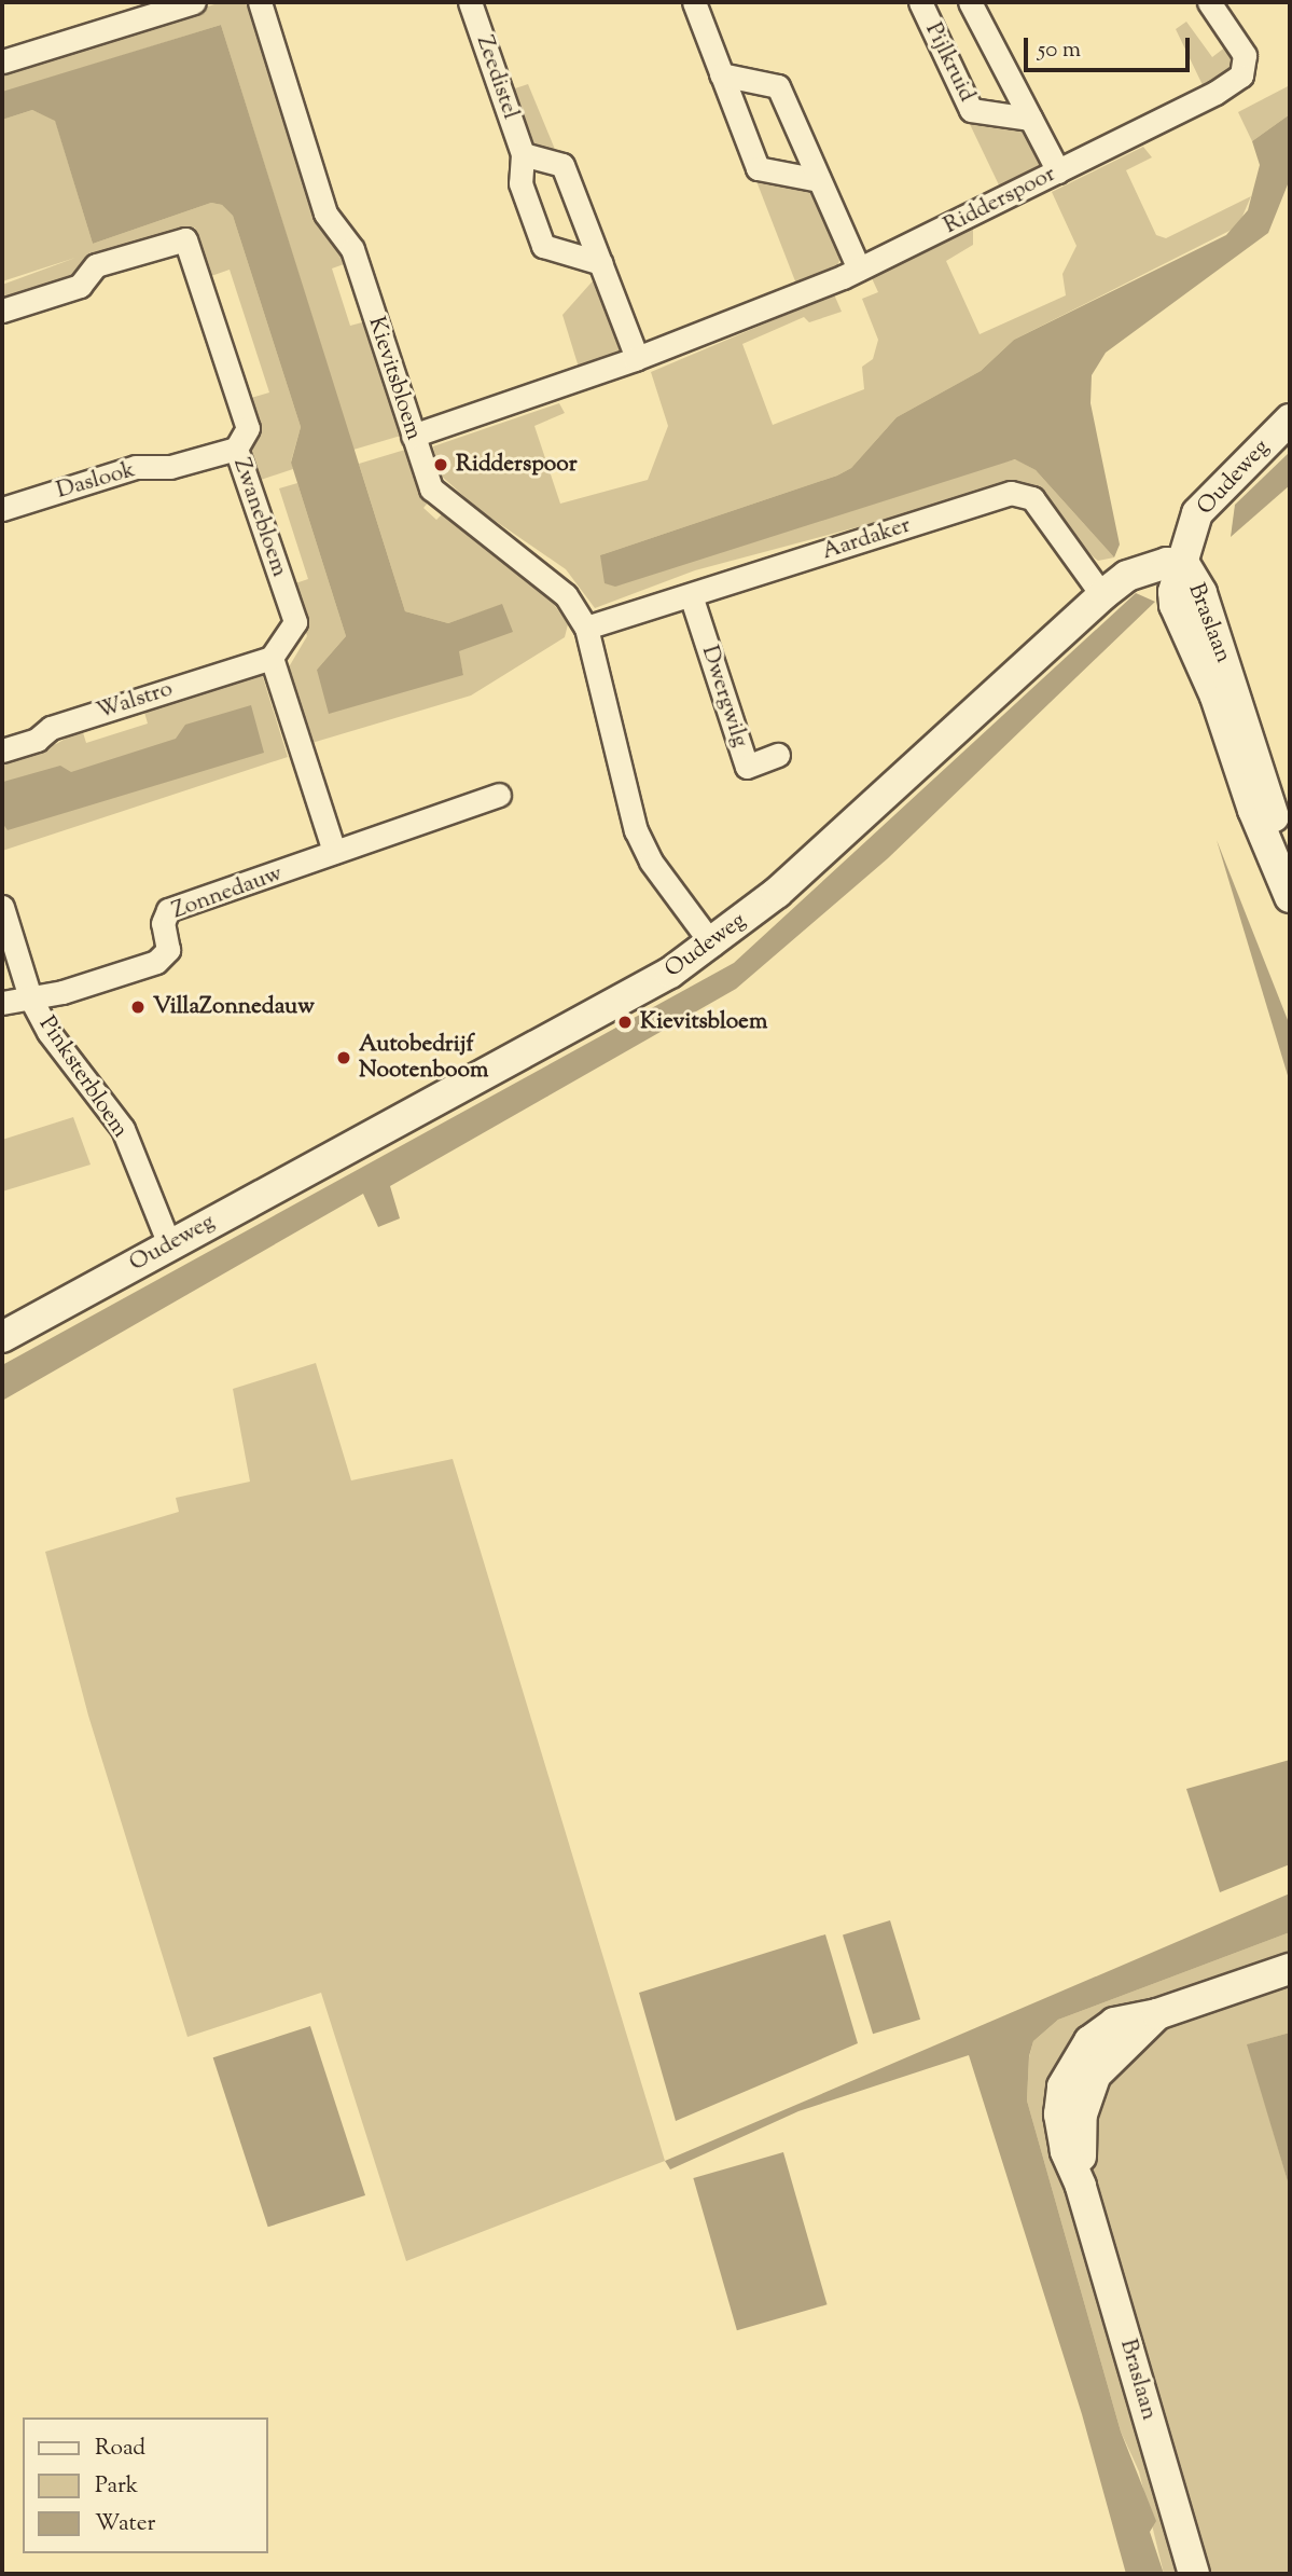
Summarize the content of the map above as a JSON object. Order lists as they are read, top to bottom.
{
  "streets": {
    "street": [
      "Pijlkruid",
      "Zeedistel",
      "Ridderspoor",
      "Kievitsbloem",
      "Oudeweg",
      "Daslook",
      "Zwanebloem",
      "Aardaker",
      "Braslaan",
      "Dwergwilg",
      "Walstro",
      "Zonnedauw",
      "Pinksterbloem"
    ]
  },
  "crossings": [
    ["Pijlkruid", "Ridderspoor"],
    ["Ridderspoor", "Kievitsbloem"],
    ["Kievitsbloem", "Oudeweg"],
    ["Kievitsbloem", "Aardaker"],
    ["Oudeweg", "Aardaker"],
    ["Oudeweg", "Braslaan"],
    ["Oudeweg", "Pinksterbloem"],
    ["Daslook", "Zwanebloem"],
    ["Zwanebloem", "Walstro"],
    ["Aardaker", "Dwergwilg"],
    ["Zonnedauw", "Pinksterbloem"]
  ],
  "places": [
    "Ridderspoor",
    "VillaZonnedauw",
    "Kievitsbloem",
    "Autobedrijf Nootenboom"
  ],
  "legend": ["Road", "Park", "Water"],
  "scale_bar": "50 m"
}
